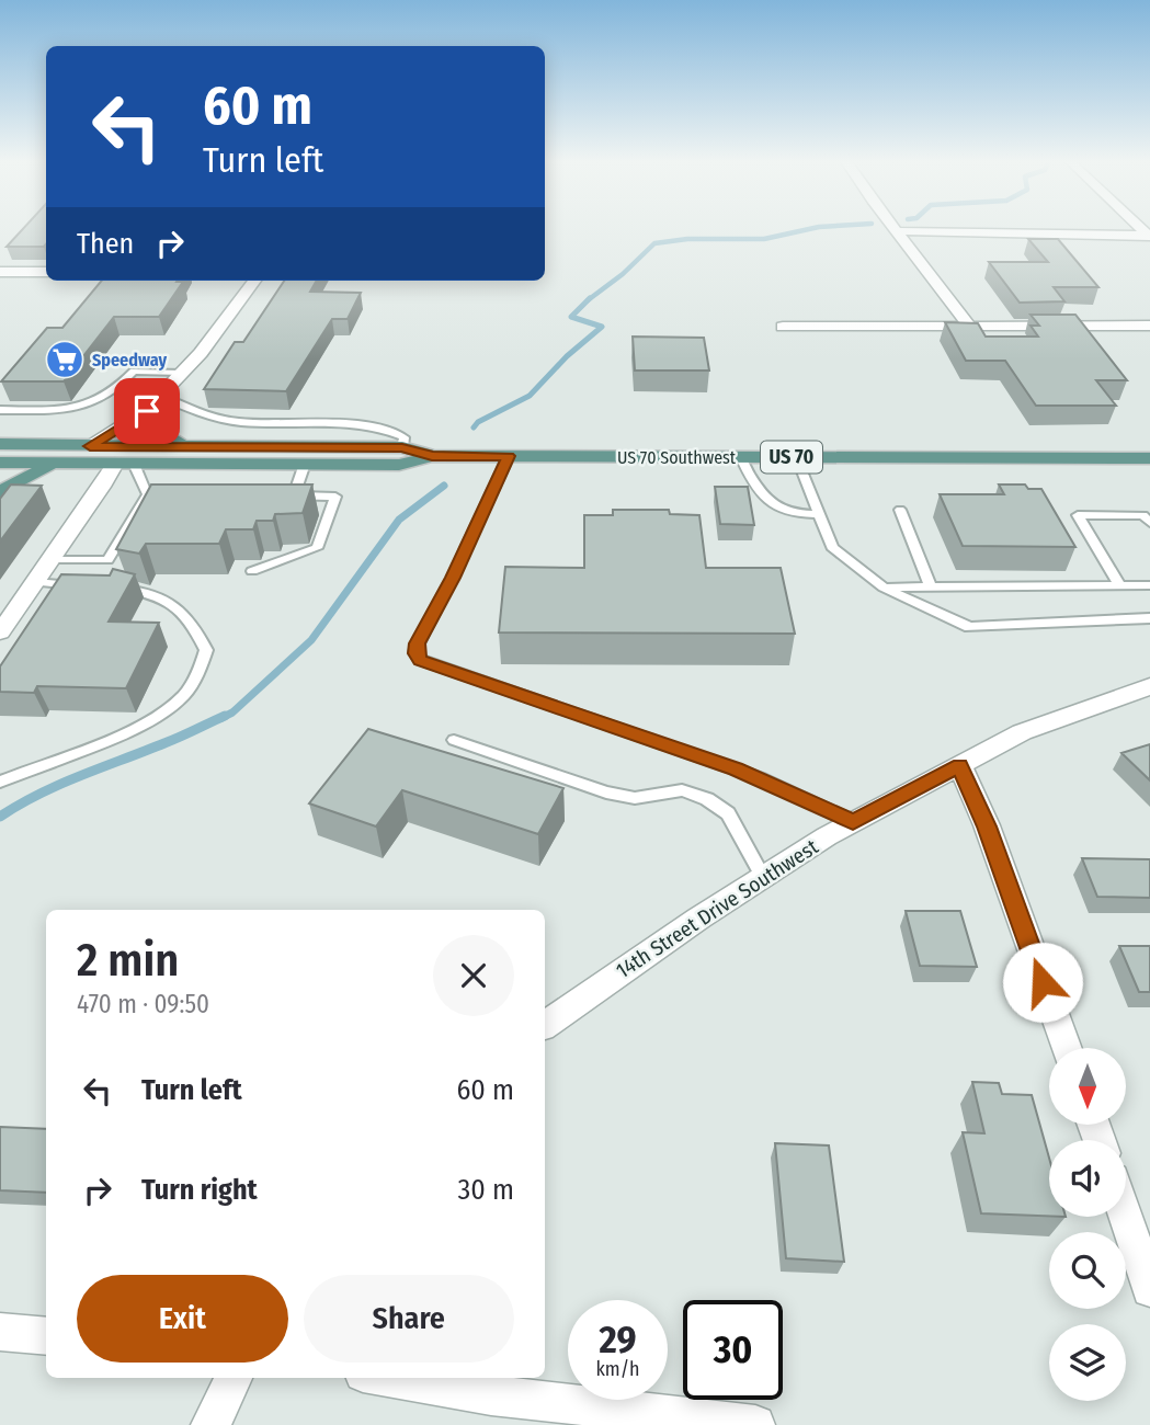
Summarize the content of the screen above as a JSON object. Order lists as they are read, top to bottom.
{
  "streets": {
    "main road": ["US 70 Southwest", "US 70"],
    "street": ["14th Street Drive Southwest"]
  },
  "places": {
    "supermarket": ["Speedway"]
  },
  "north": "bottom",
  "page": {
    "turn": ["60 m", "Turn left"],
    "then": "Then",
    "heading": ["2 min", "470 m · 09:50"],
    "list": [
      {
        "name": "Turn left",
        "value": "60 m"
      },
      {
        "name": "Turn right",
        "value": "30 m"
      }
    ],
    "buttons": ["Exit", "Share"],
    "speed": "29 km/h",
    "limit": "30"
  }
}
